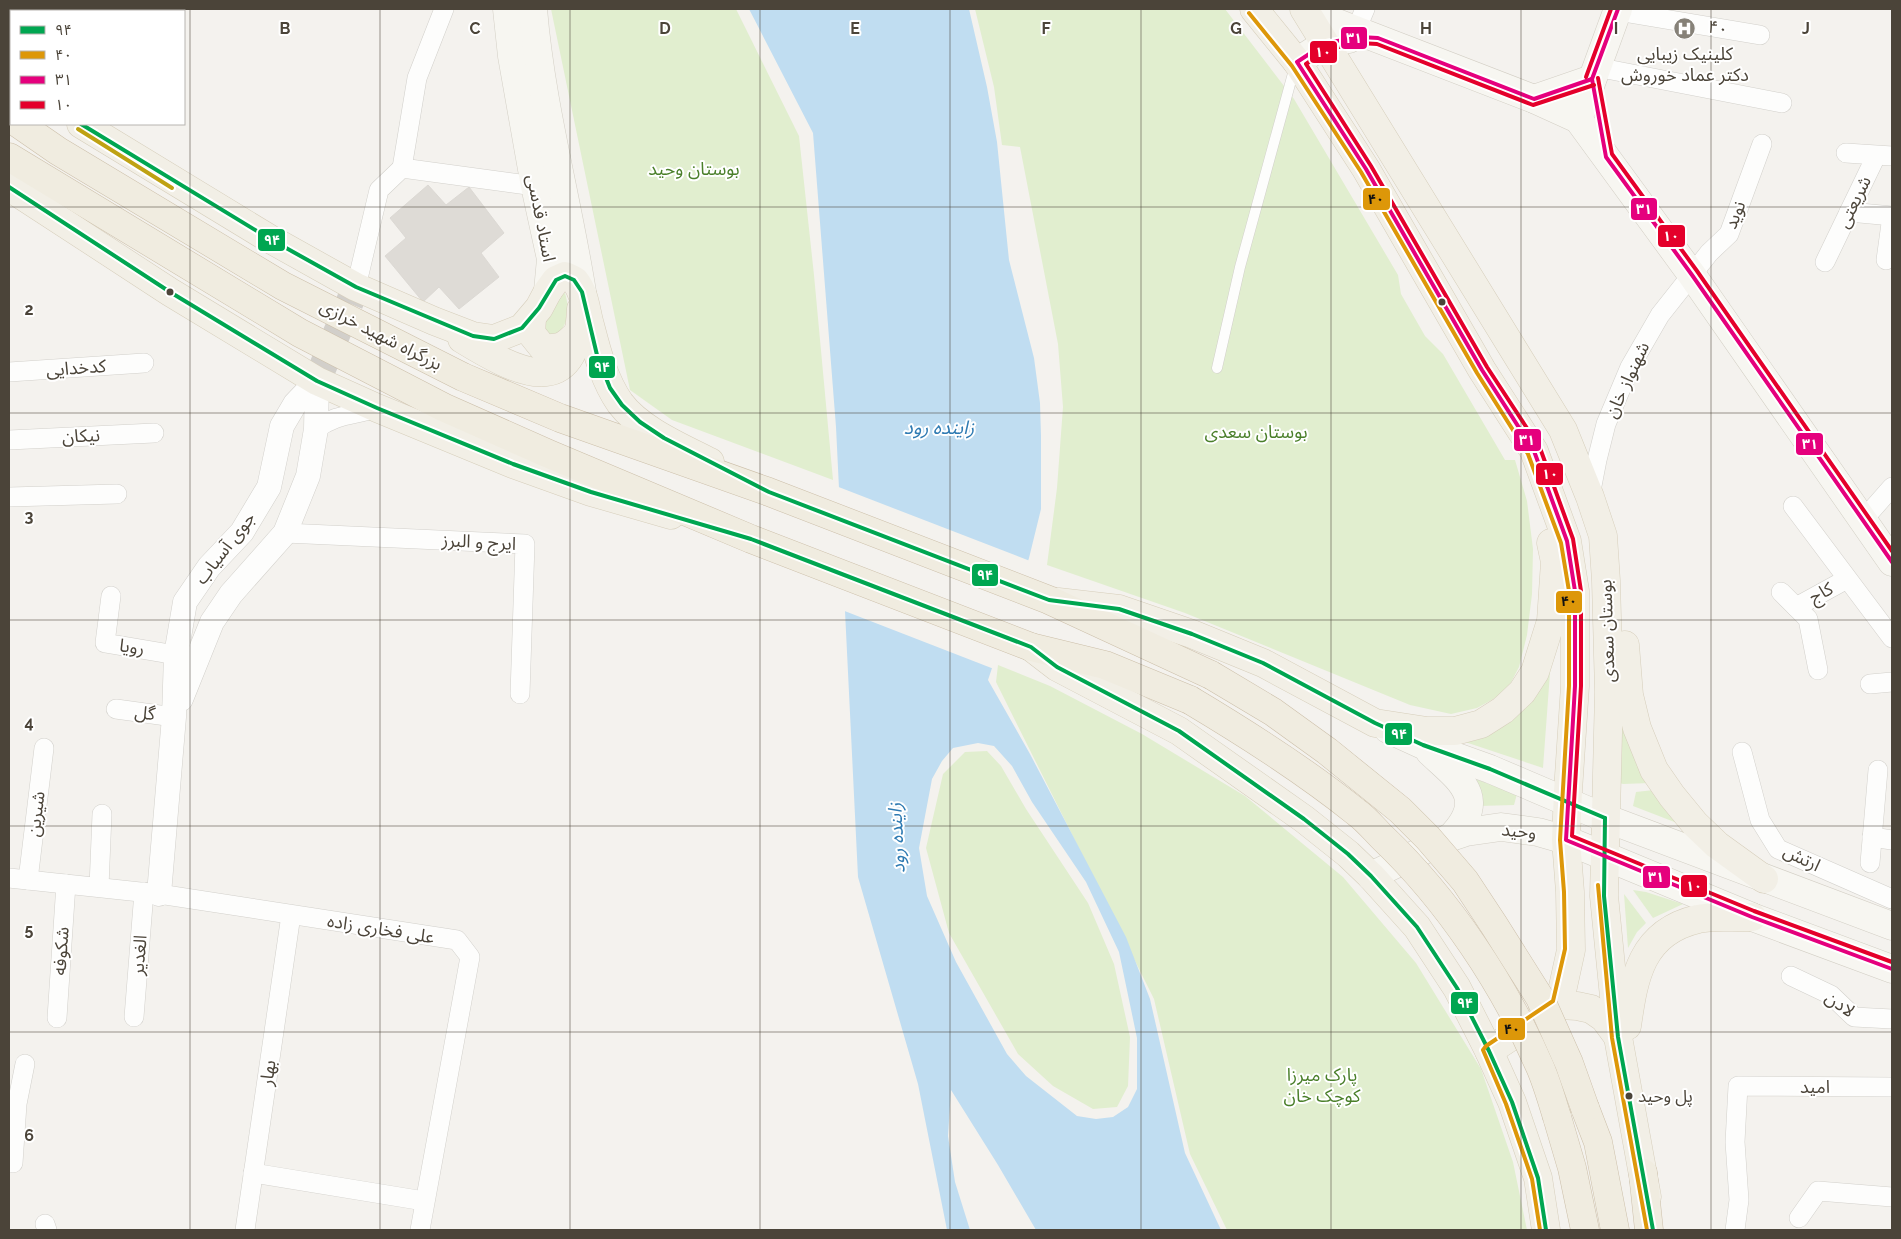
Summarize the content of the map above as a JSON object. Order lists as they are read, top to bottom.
{
  "streets": {
    "highway": ["بزرگراه شهید خرازی"],
    "main road": ["استاد قدسی", "بوستان سعدی", "وحید"],
    "street": [
      "۴۰",
      "شریعتی",
      "نوید",
      "کدخدایی",
      "شهنواز خان",
      "نیکان",
      "ایرج و البرز",
      "جوی آسیاب",
      "کاج",
      "رویا",
      "گل",
      "شیرین",
      "ارتش",
      "علی فخاری زاده",
      "شکوفه",
      "الغدیر",
      "لادن",
      "بهار",
      "امید"
    ]
  },
  "crossings": [
    ["نوید", "شهنواز خان"],
    ["شهنواز خان", "بوستان سعدی"],
    ["ایرج و البرز", "جوی آسیاب"],
    ["جوی آسیاب", "رویا"],
    ["جوی آسیاب", "گل"],
    ["جوی آسیاب", "علی فخاری زاده"],
    ["جوی آسیاب", "الغدیر"],
    ["بوستان سعدی", "وحید"],
    ["شیرین", "علی فخاری زاده"],
    ["علی فخاری زاده", "شکوفه"],
    ["علی فخاری زاده", "الغدیر"],
    ["علی فخاری زاده", "بهار"]
  ],
  "water": ["زاینده رود"],
  "parks": ["بوستان وحید", "بوستان سعدی", "پارک میرزا کوچک خان"],
  "places": {
    "hospital": ["کلینیک زیبایی دکتر عماد خوروش"],
    "other": ["پل وحید"]
  },
  "lines": [
    "transit line ۳۱",
    "transit line ۱۰",
    "transit line ۴۰",
    "transit line ۹۴"
  ],
  "legend": [
    "۹۴",
    "۴۰",
    "۳۱",
    "۱۰"
  ],
  "grid": {
    "columns": [
      "B",
      "C",
      "D",
      "E",
      "F",
      "G",
      "H",
      "I",
      "J"
    ],
    "rows": [
      "2",
      "3",
      "4",
      "5",
      "6"
    ]
  }
}
